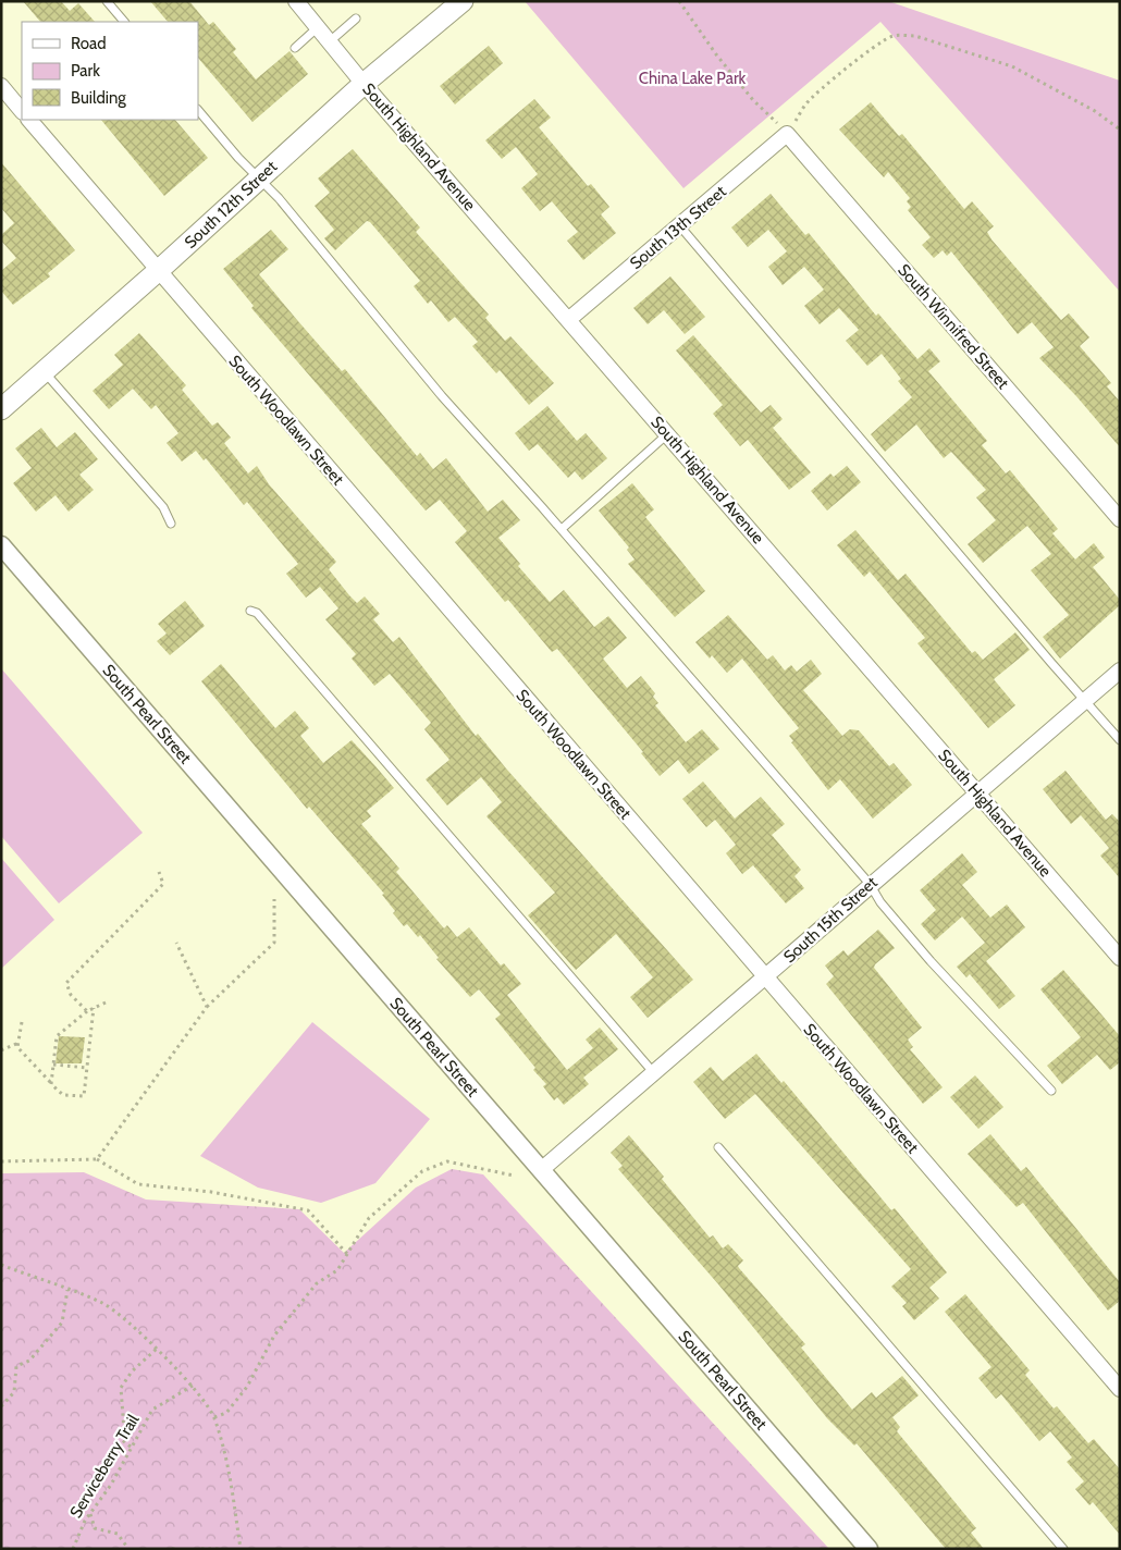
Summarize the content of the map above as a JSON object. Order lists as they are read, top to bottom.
{
  "streets": {
    "main road": ["South 12th Street"],
    "street": [
      "South Highland Avenue",
      "South 13th Street",
      "South Winnifred Street",
      "South Woodlawn Street",
      "South Pearl Street",
      "South 15th Street"
    ],
    "path": ["Serviceberry Trail"]
  },
  "crossings": [
    ["South Highland Avenue", "South 12th Street"],
    ["South Highland Avenue", "South 13th Street"],
    ["South Highland Avenue", "South 15th Street"],
    ["South 12th Street", "South Woodlawn Street"],
    ["South 13th Street", "South Winnifred Street"],
    ["South Woodlawn Street", "South 15th Street"],
    ["South Pearl Street", "South 15th Street"]
  ],
  "parks": ["China Lake Park"],
  "legend": ["Road", "Park", "Building"]
}
